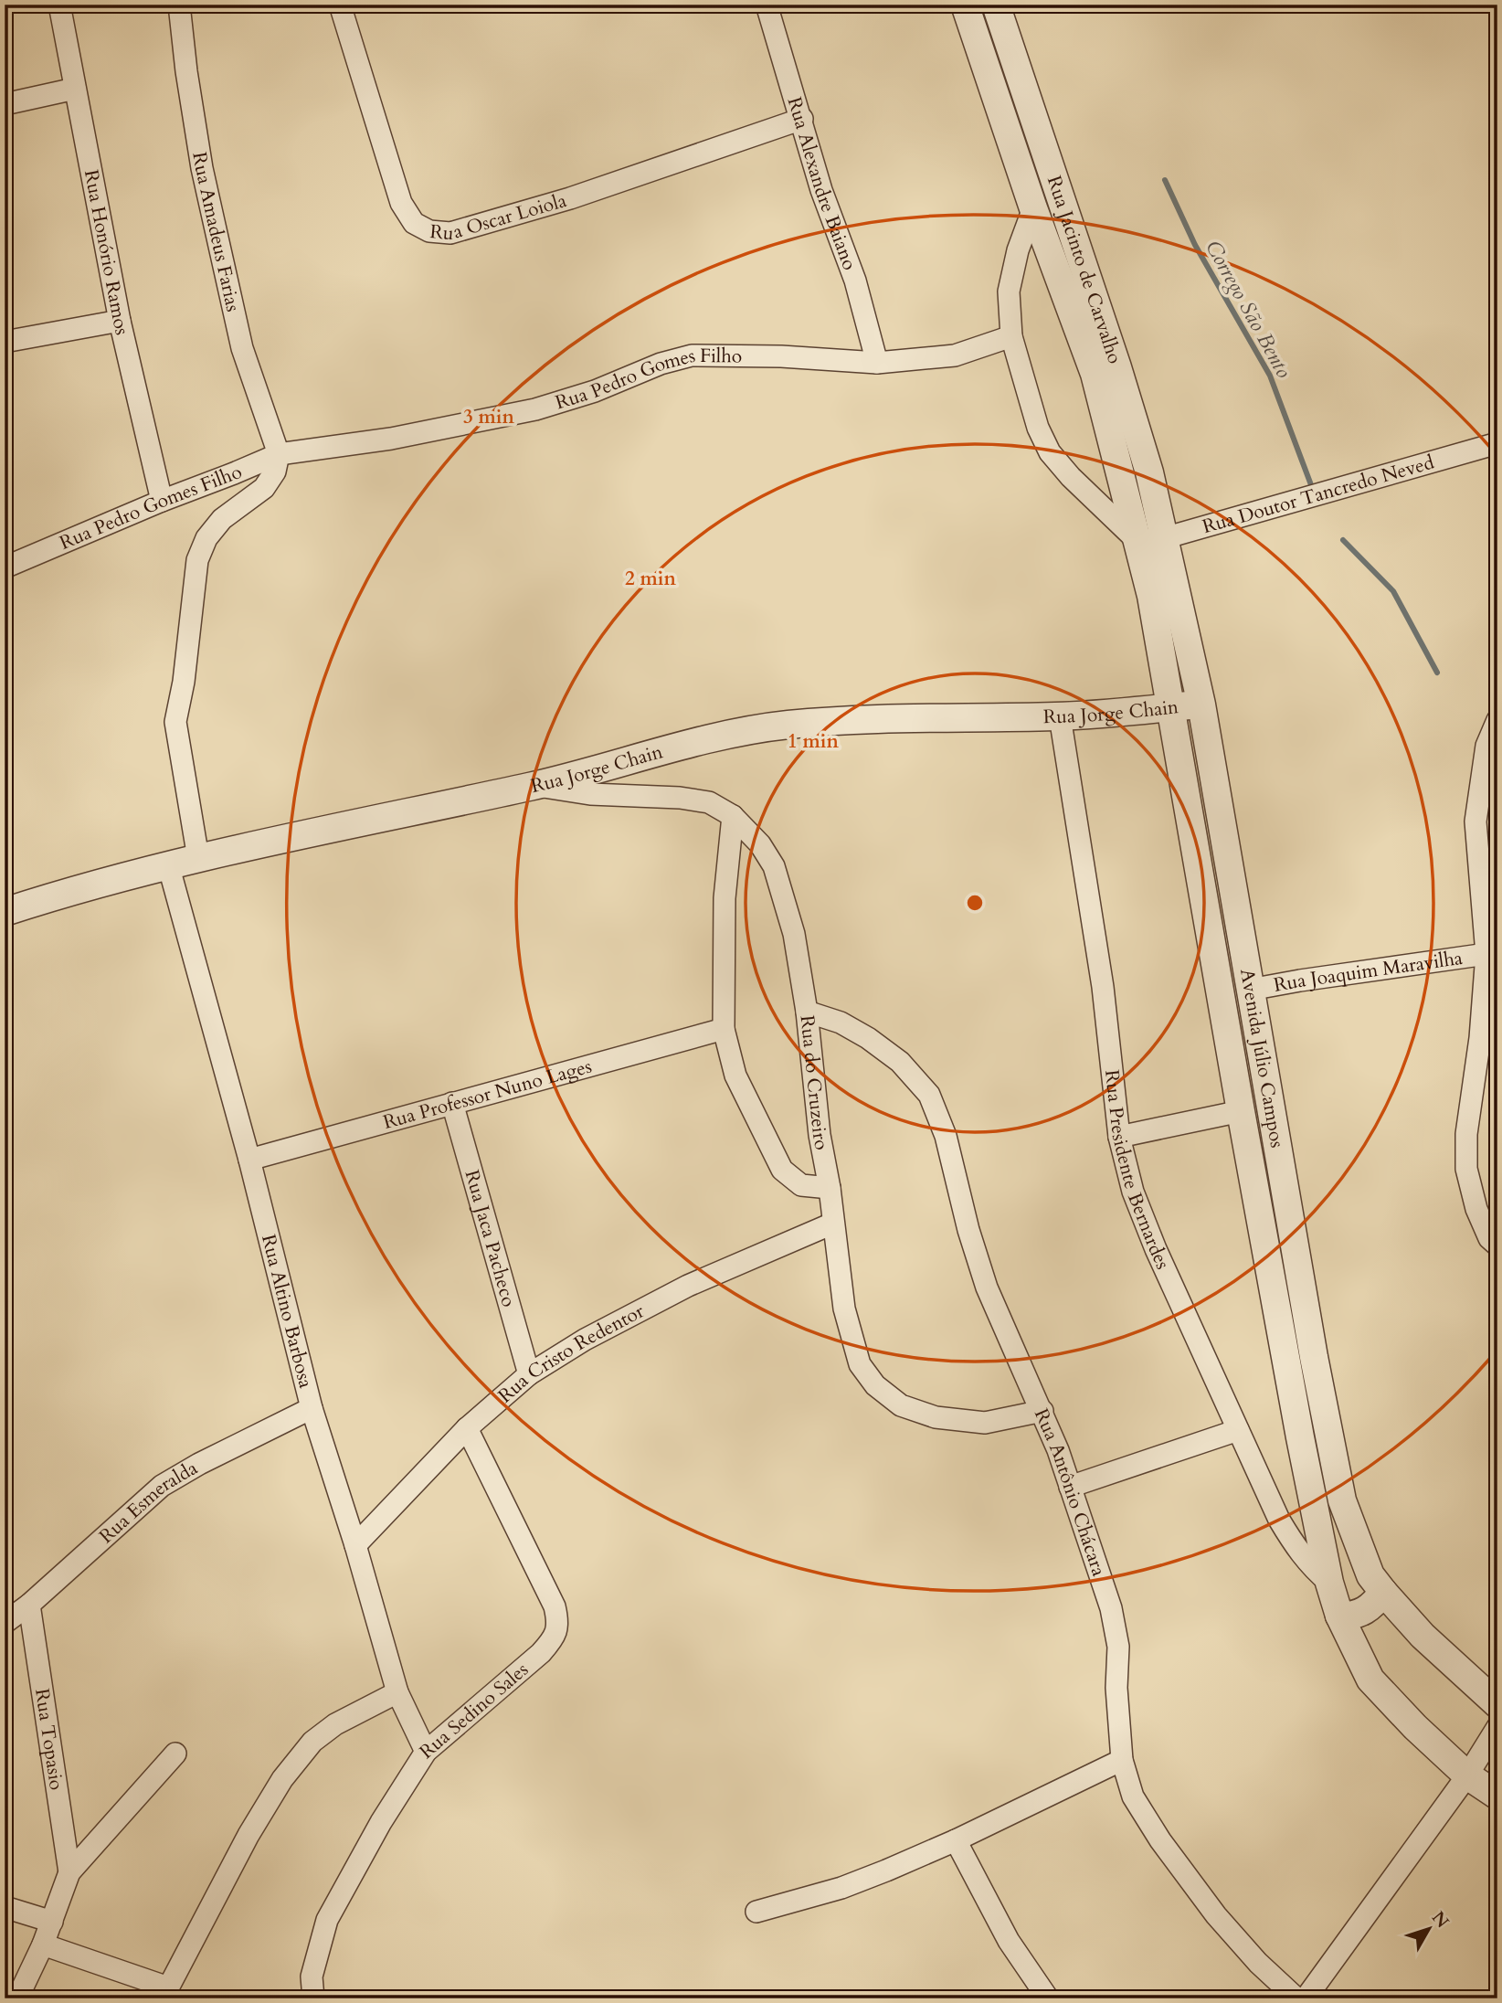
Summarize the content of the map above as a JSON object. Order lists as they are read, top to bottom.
{
  "streets": {
    "street": [
      "Rua Alexandre Baiano",
      "Rua Oscar Loiola",
      "Rua Amadeus Farias",
      "Rua Honório Ramos",
      "Rua Jacinto de Carvalho",
      "Rua Pedro Gomes Filho",
      "Rua Doutor Tancredo Neved",
      "Rua Jorge Chain",
      "Rua Joaquim Maravilha",
      "Avenida Júlio Campos",
      "Rua do Cruzeiro",
      "Rua Professor Nuno Lages",
      "Rua Presidente Bernardes",
      "Rua Jaca Pacheco",
      "Rua Altino Barbosa",
      "Rua Cristo Redentor",
      "Rua Antônio Chácara",
      "Rua Esmeralda",
      "Rua Sedino Sales",
      "Rua Topasio"
    ]
  },
  "crossings": [
    ["Rua Alexandre Baiano", "Rua Oscar Loiola"],
    ["Rua Alexandre Baiano", "Rua Pedro Gomes Filho"],
    ["Rua Amadeus Farias", "Rua Pedro Gomes Filho"],
    ["Rua Honório Ramos", "Rua Pedro Gomes Filho"],
    ["Rua Jacinto de Carvalho", "Rua Doutor Tancredo Neved"],
    ["Rua Jacinto de Carvalho", "Avenida Júlio Campos"],
    ["Rua Doutor Tancredo Neved", "Avenida Júlio Campos"],
    ["Rua Jorge Chain", "Avenida Júlio Campos"],
    ["Rua Jorge Chain", "Rua do Cruzeiro"],
    ["Rua Jorge Chain", "Rua Presidente Bernardes"],
    ["Rua Jorge Chain", "Rua Altino Barbosa"],
    ["Rua Joaquim Maravilha", "Avenida Júlio Campos"],
    ["Rua do Cruzeiro", "Rua Cristo Redentor"],
    ["Rua do Cruzeiro", "Rua Antônio Chácara"],
    ["Rua Professor Nuno Lages", "Rua Jaca Pacheco"],
    ["Rua Professor Nuno Lages", "Rua Altino Barbosa"],
    ["Rua Jaca Pacheco", "Rua Cristo Redentor"],
    ["Rua Altino Barbosa", "Rua Cristo Redentor"],
    ["Rua Altino Barbosa", "Rua Esmeralda"],
    ["Rua Altino Barbosa", "Rua Sedino Sales"],
    ["Rua Cristo Redentor", "Rua Sedino Sales"],
    ["Rua Esmeralda", "Rua Topasio"]
  ],
  "water": ["Corrego São Bento"],
  "north": "top right",
  "rings": ["3 min", "2 min", "1 min"]
}
